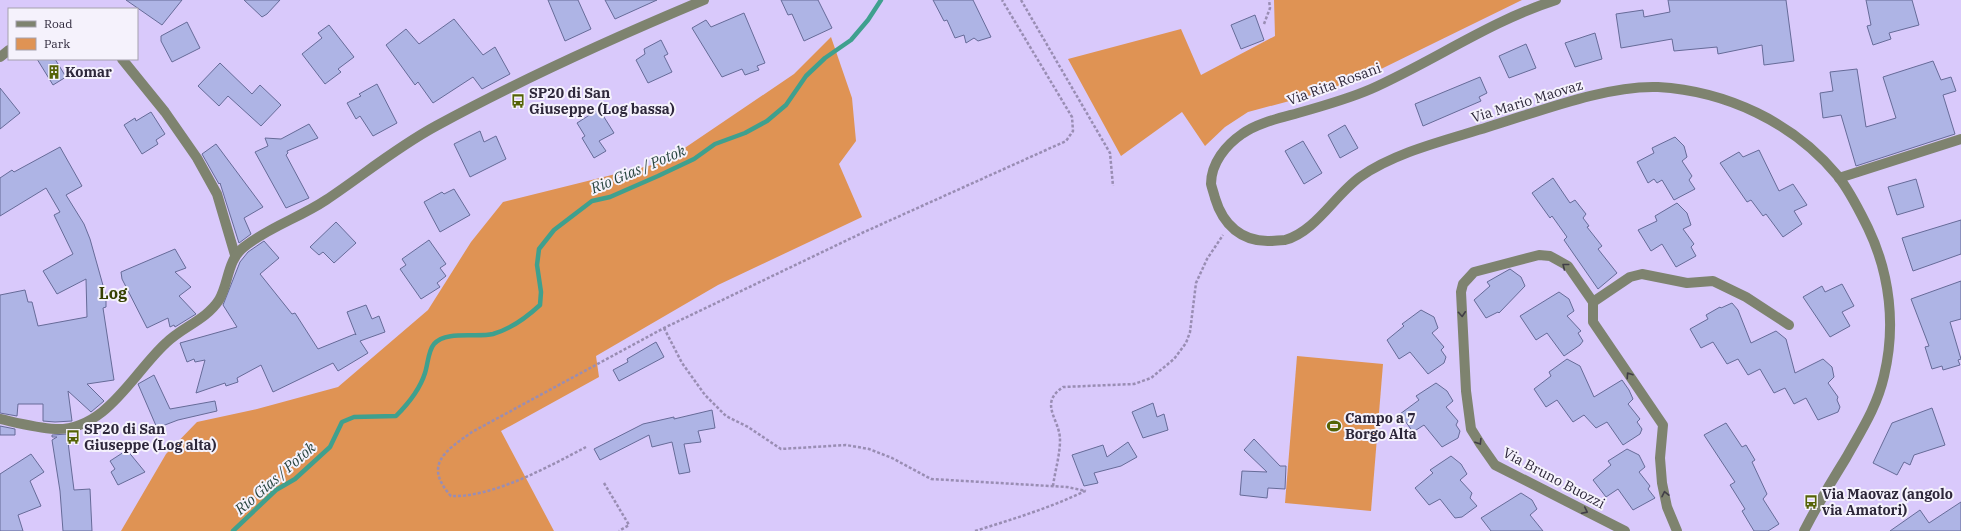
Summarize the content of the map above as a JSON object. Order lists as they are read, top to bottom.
{
  "streets": {
    "street": ["Via Rita Rosani", "Via Mario Maovaz", "Via Bruno Buozzi"]
  },
  "crossings": [
    ["Via Rita Rosani", "Via Mario Maovaz"]
  ],
  "districts": ["Log"],
  "water": ["Rio Gias / Potok"],
  "places": {
    "building": ["Komar"],
    "bus stop": ["SP20 di San Giuseppe (Log bassa)", "SP20 di San Giuseppe (Log alta)", "Via Maovaz (angolo via Amatori)"],
    "sports": ["Campo a 7 Borgo Alta"]
  },
  "legend": ["Road", "Park"]
}
